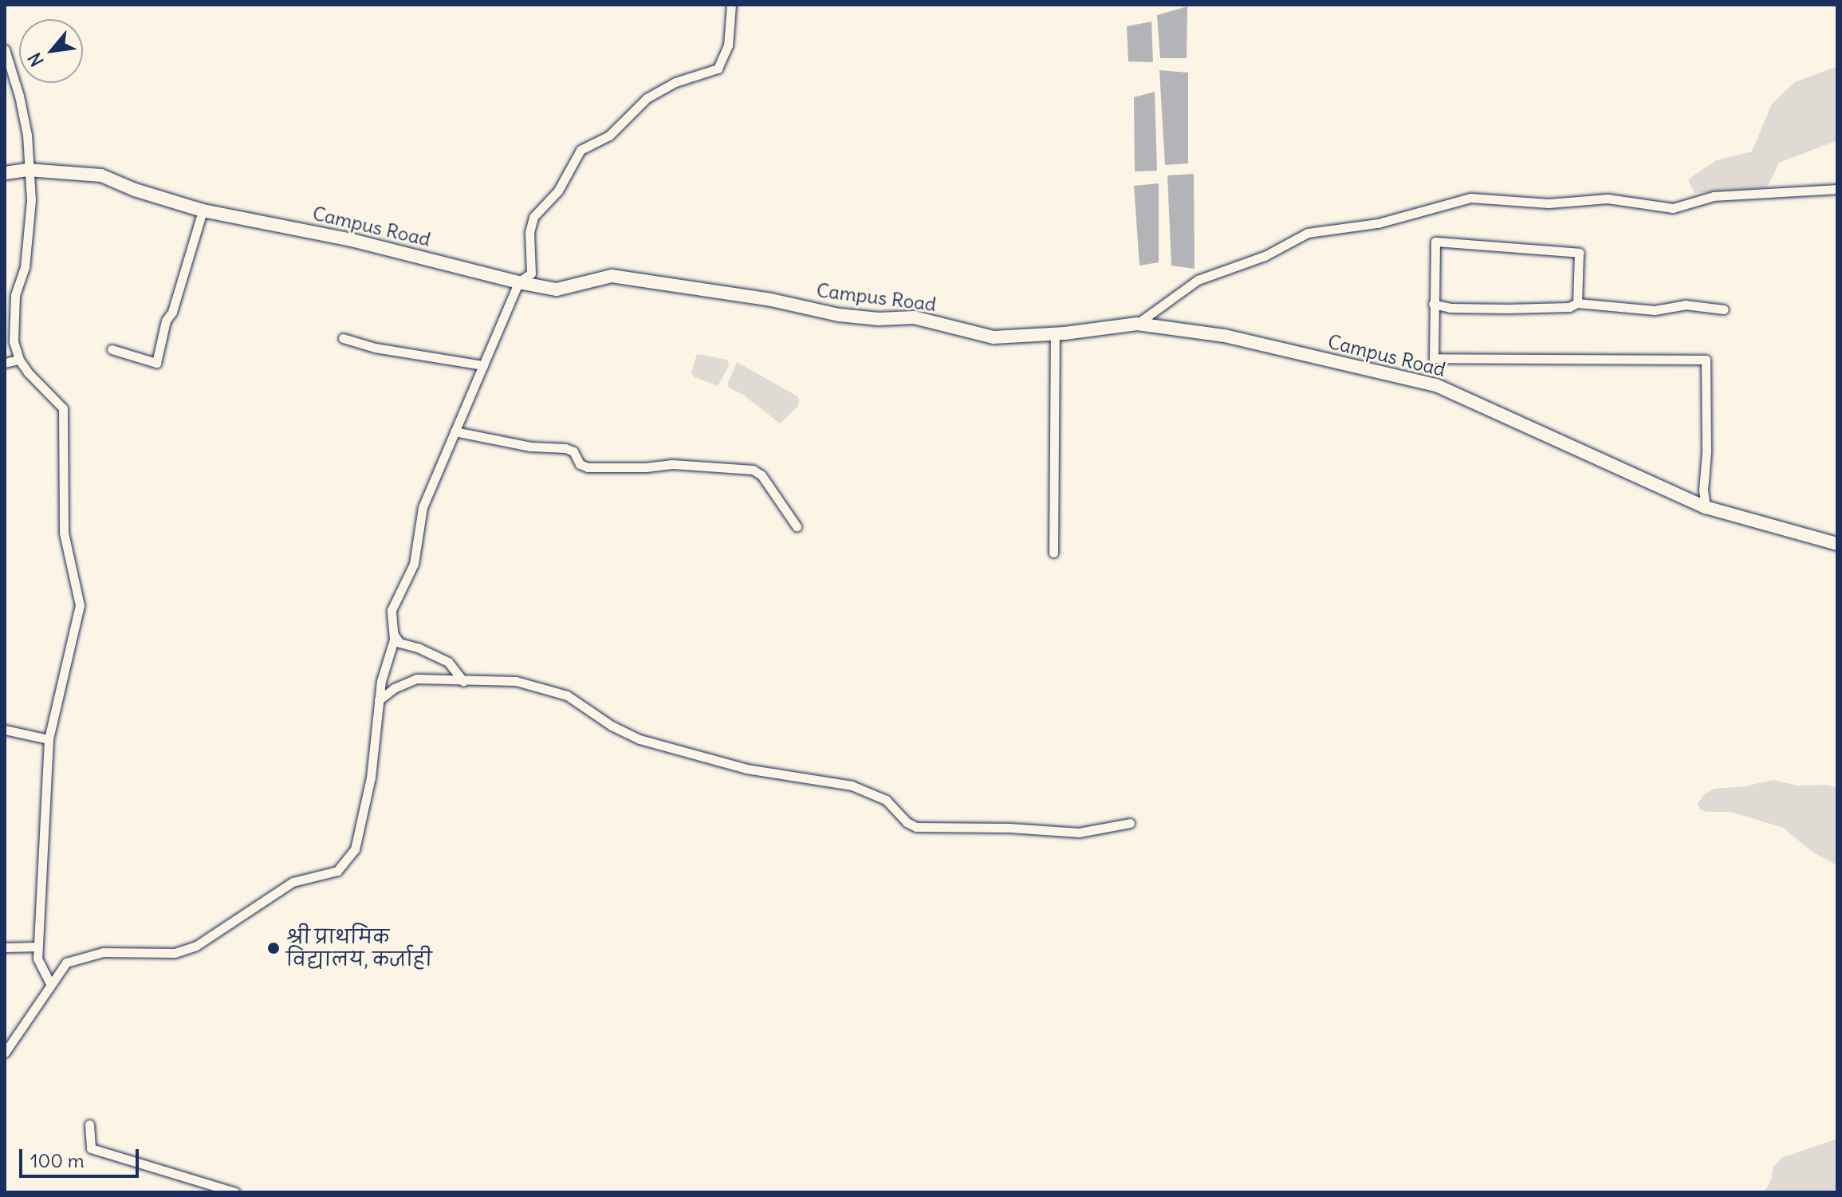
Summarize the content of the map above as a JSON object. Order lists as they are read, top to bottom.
{
  "streets": {
    "street": ["Campus Road"]
  },
  "places": ["श्री प्राथमिक विद्यालय, कर्जाही"],
  "scale_bar": "100 m",
  "north": "bottom left"
}
